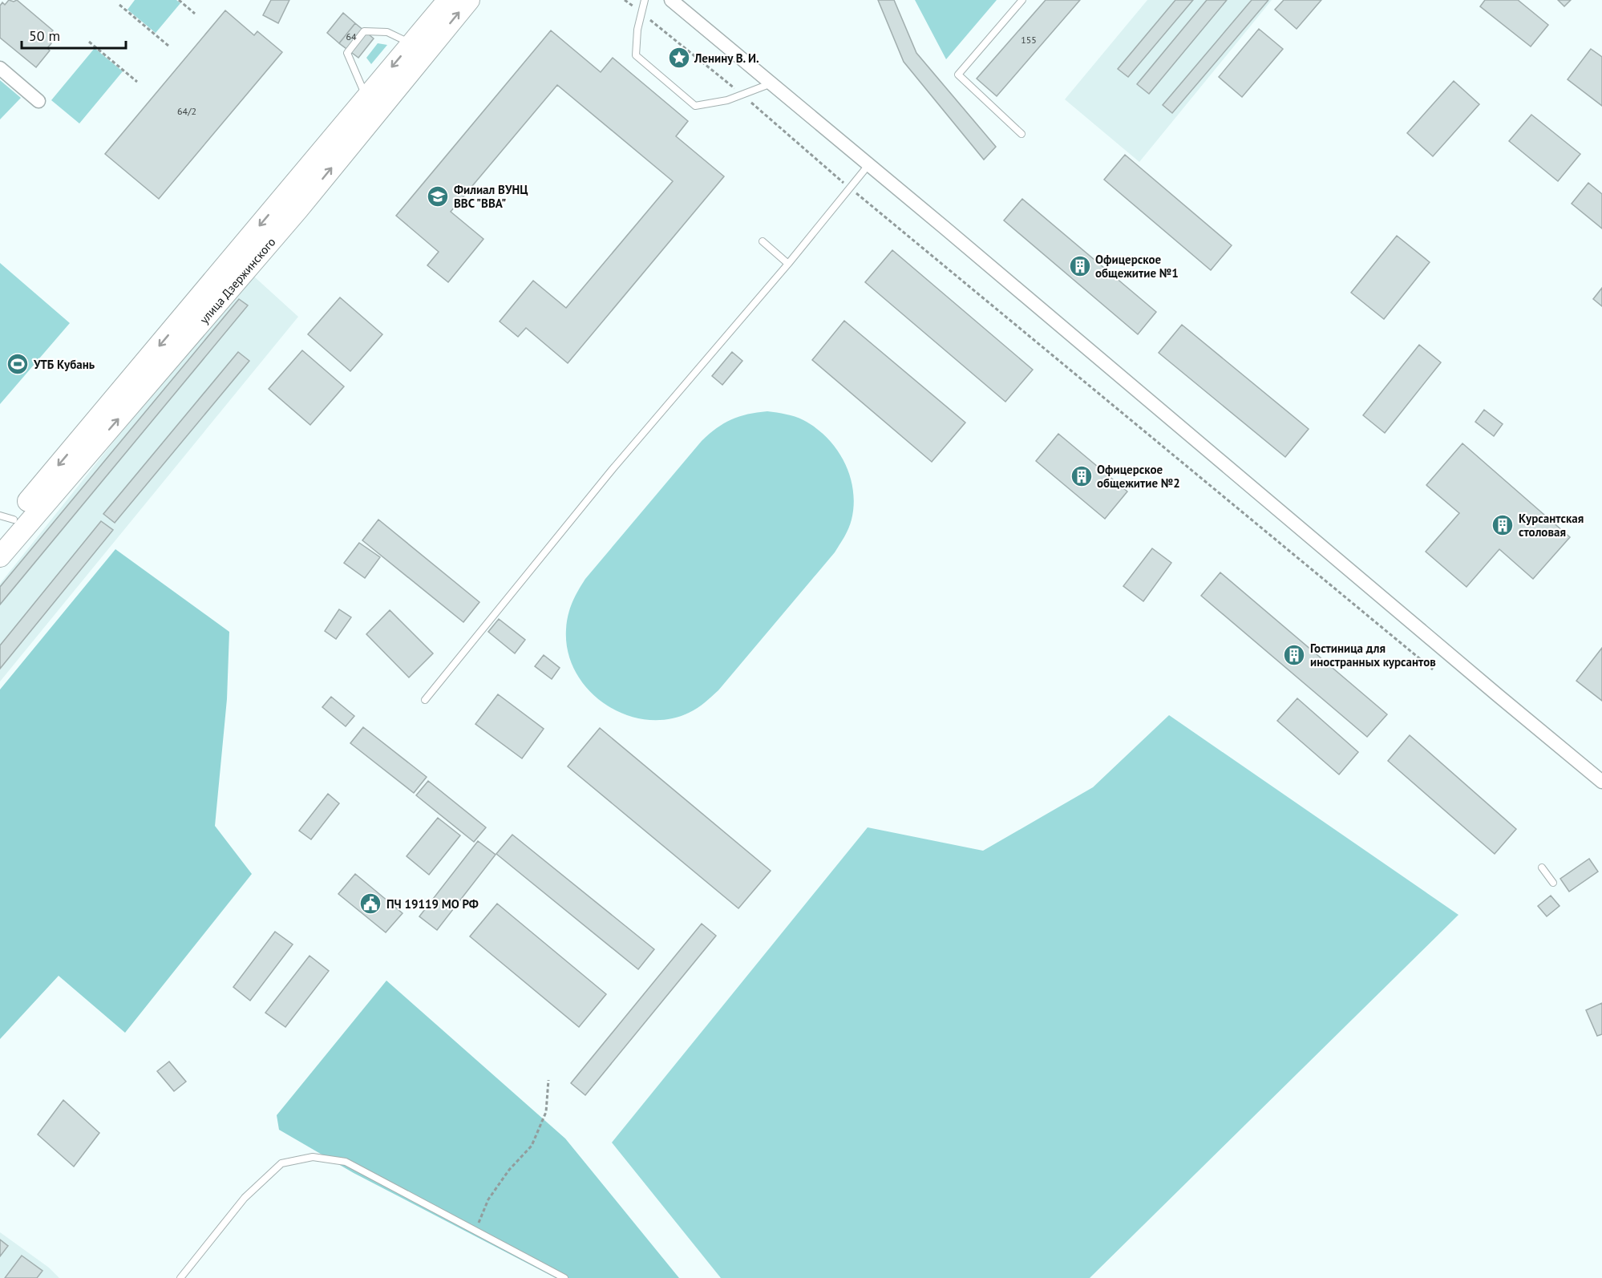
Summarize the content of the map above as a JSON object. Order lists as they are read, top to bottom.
{
  "streets": {
    "main road": ["улица Дзержинского"]
  },
  "places": {
    "place": ["Ленину В. И."],
    "school or university": ["Филиал ВУНЦ ВВС \"ВВА\""],
    "building": [
      "Офицерское общежитие №1",
      "Офицерское общежитие №2",
      "Курсантская столовая",
      "Гостиница для иностранных курсантов"
    ],
    "sports": ["УТБ Кубань"],
    "public building": ["ПЧ 19119 МО РФ"]
  },
  "house_numbers": ["64", "155", "64/2"],
  "scale_bar": "50 m"
}
